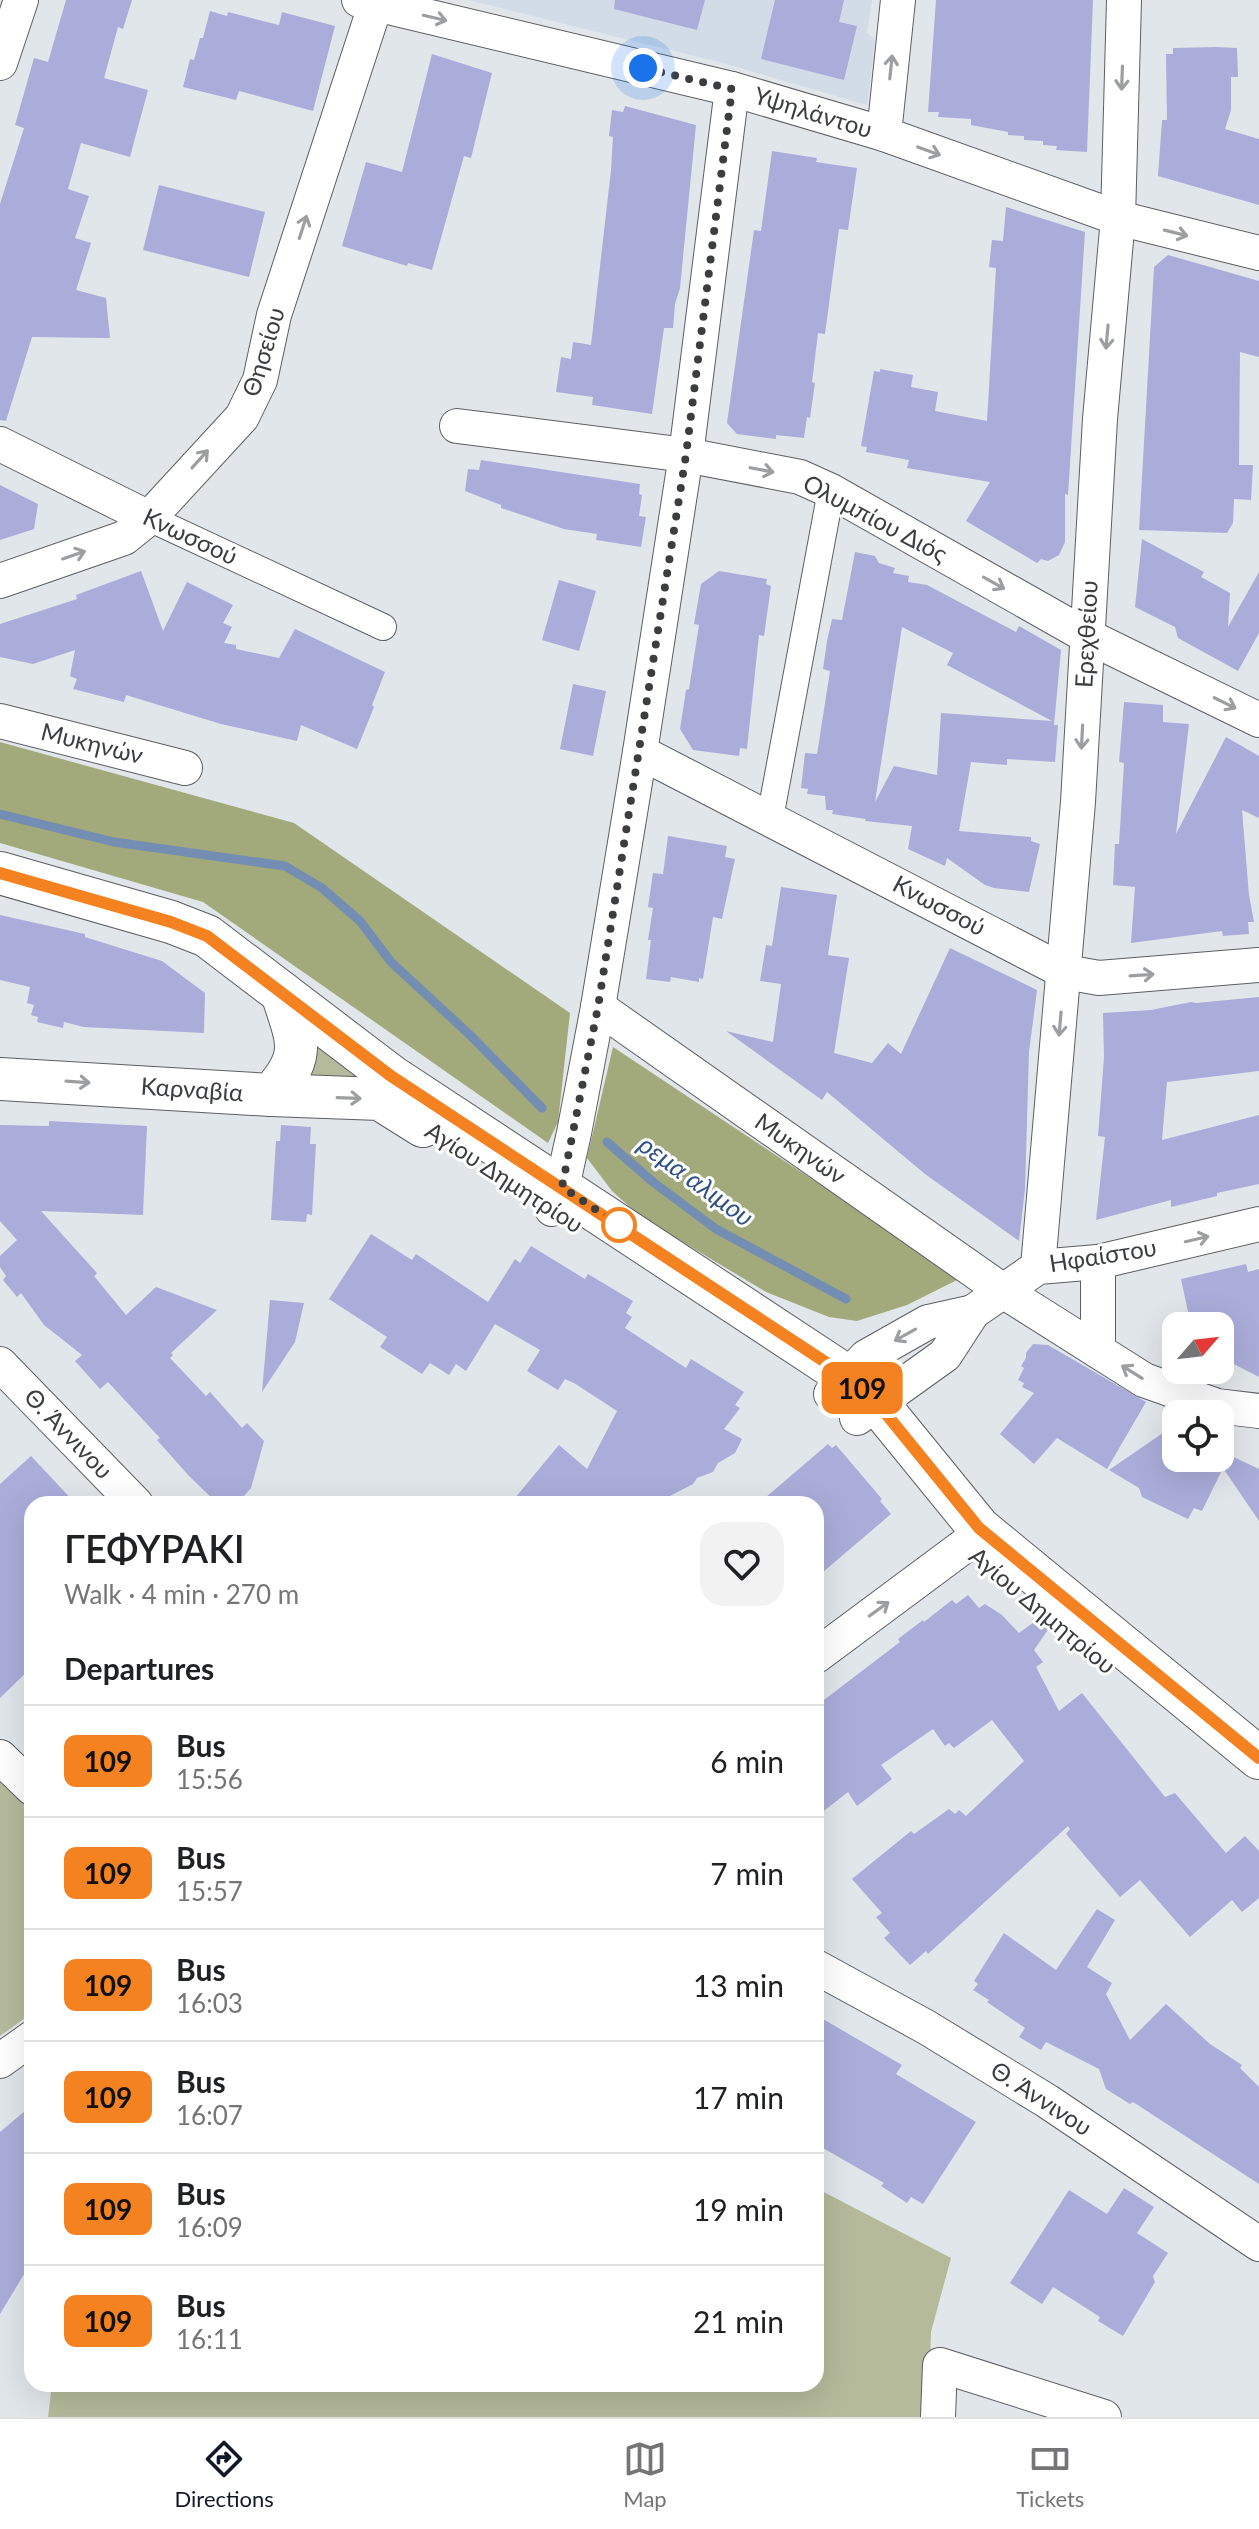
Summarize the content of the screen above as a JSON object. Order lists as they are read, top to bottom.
{
  "streets": {
    "street": [
      "Υψηλάντου",
      "Θησείου",
      "Ολυμπίου Διός",
      "Κνωσσού",
      "Ερεχθείου",
      "Μυκηνών",
      "Καρναβία",
      "Αγίου Δημητρίου",
      "Ηφαίστου",
      "Θ. Άννινου"
    ]
  },
  "crossings": [
    ["Υψηλάντου", "Θησείου"],
    ["Υψηλάντου", "Ερεχθείου"],
    ["Θησείου", "Κνωσσού"],
    ["Ολυμπίου Διός", "Ερεχθείου"],
    ["Κνωσσού", "Ερεχθείου"],
    ["Ερεχθείου", "Ηφαίστου"],
    ["Μυκηνών", "Ηφαίστου"],
    ["Καρναβία", "Αγίου Δημητρίου"],
    ["Αγίου Δημητρίου", "Ηφαίστου"]
  ],
  "one_way": [
    "Υψηλάντου",
    "Θησείου",
    "Ολυμπίου Διός",
    "Καρναβία",
    "Ηφαίστου"
  ],
  "water": ["ρεμα αλιμου"],
  "lines": ["bus line 109"],
  "north": "top right",
  "page": {
    "on_map": "109",
    "heading": [
      ["ΓΕΦΥΡΑΚΙ", "Walk · 4 min · 270 m"],
      "Departures"
    ],
    "list": [
      {
        "mark": "109",
        "name": "Bus",
        "note": "15:56",
        "value": "6 min"
      },
      {
        "mark": "109",
        "name": "Bus",
        "note": "15:57",
        "value": "7 min"
      },
      {
        "mark": "109",
        "name": "Bus",
        "note": "16:03",
        "value": "13 min"
      },
      {
        "mark": "109",
        "name": "Bus",
        "note": "16:07",
        "value": "17 min"
      },
      {
        "mark": "109",
        "name": "Bus",
        "note": "16:09",
        "value": "19 min"
      },
      {
        "mark": "109",
        "name": "Bus",
        "note": "16:11",
        "value": "21 min"
      }
    ],
    "tabs": ["Directions", "Map", "Tickets"]
  }
}
